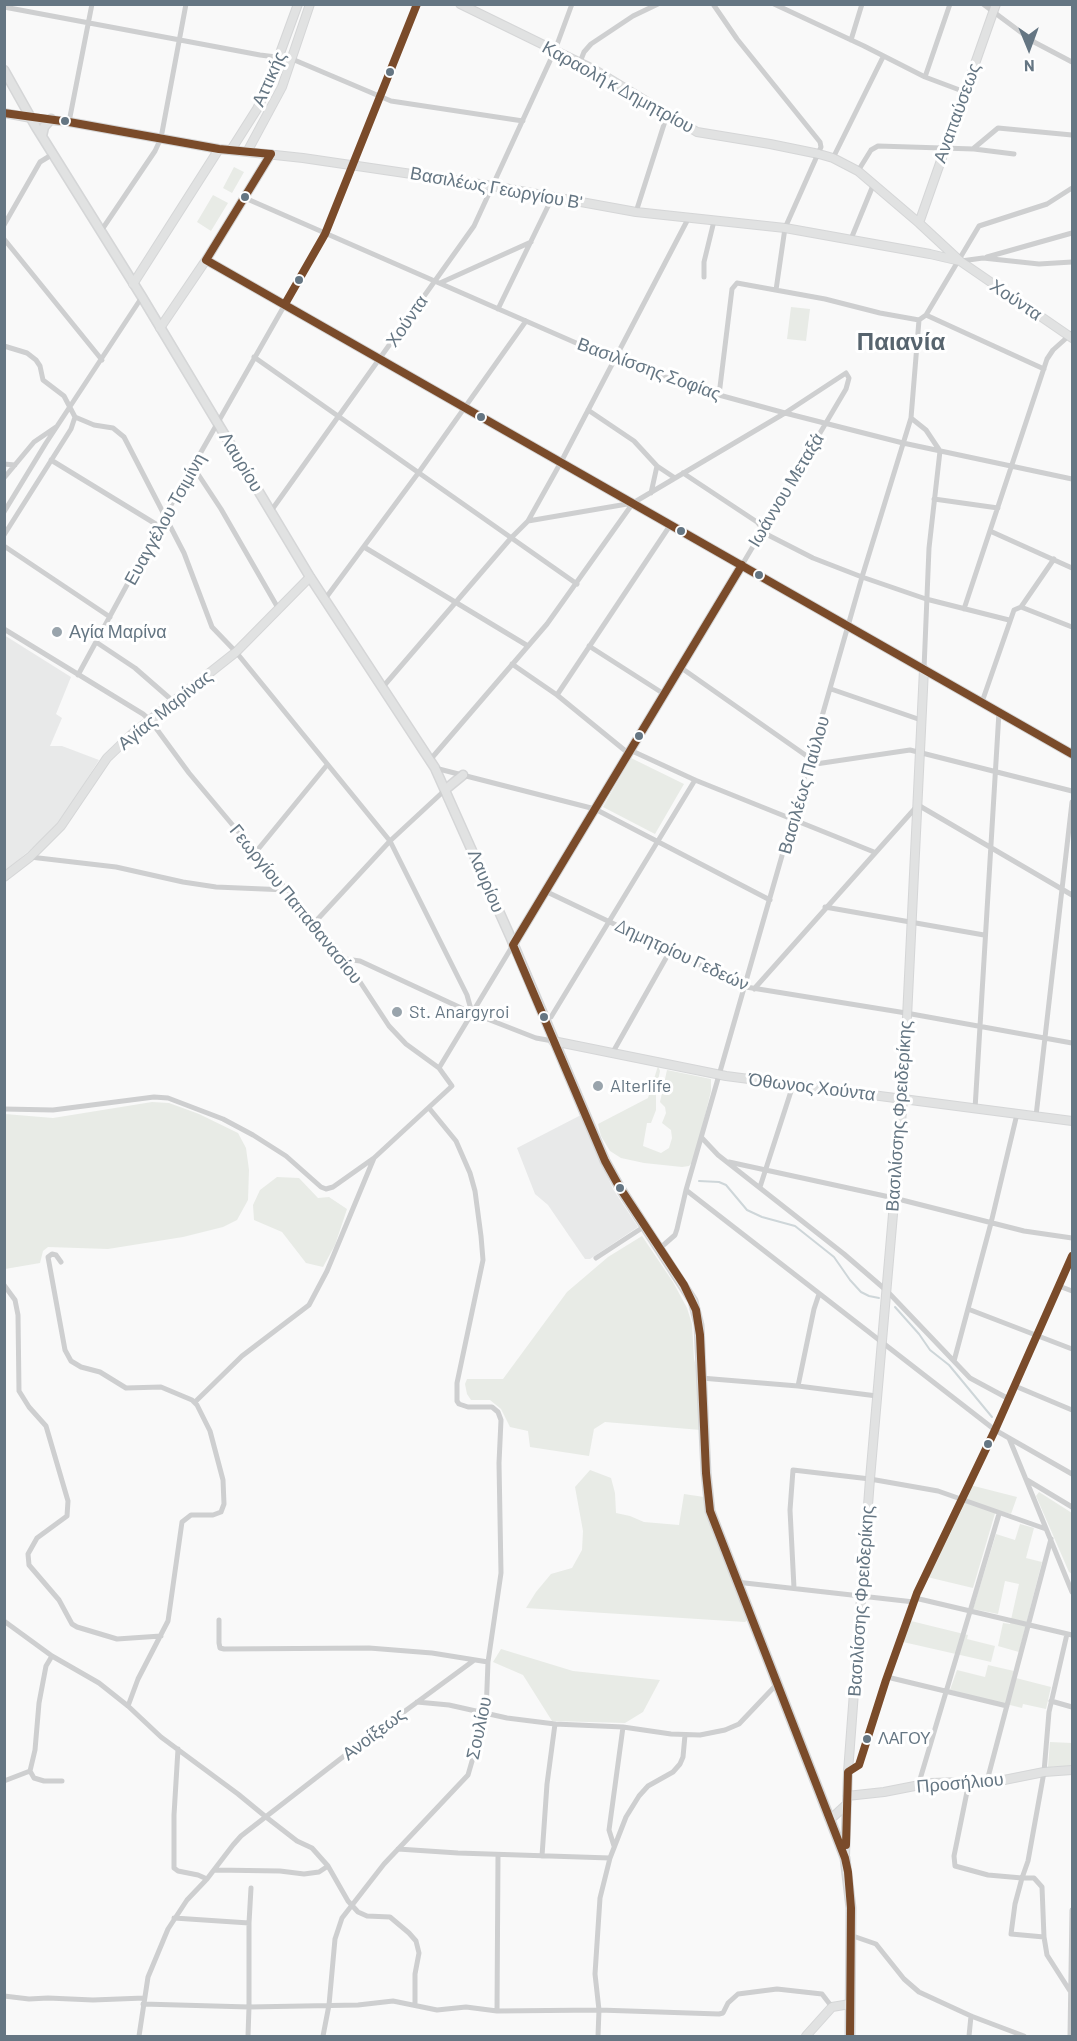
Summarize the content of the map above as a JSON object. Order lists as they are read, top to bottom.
{
  "streets": {
    "main road": ["Λαυρίου"],
    "street": [
      "Αττικής",
      "Καραολή κ Δημητρίου",
      "Αναπαύσεως",
      "Βασιλέως Γεωργίου Β'",
      "Χούντα",
      "Βασιλίσσης Σοφίας",
      "Ιωάννου Μεταξά",
      "Ευαγγέλου Τσιμίνη",
      "Αγίας Μαρίνας",
      "Βασιλέως Παύλου",
      "Γεωργίου Παπαθανασίου",
      "Δημητρίου Γεδεών",
      "Όθωνος Χούντα",
      "Βασιλίσσης Φρειδερίκης",
      "Σουλίου",
      "Ανοίξεως",
      "Προσήλιου"
    ]
  },
  "crossings": [
    ["Αττικής", "Βασιλέως Γεωργίου Β'"],
    ["Καραολή κ Δημητρίου", "Αναπαύσεως"],
    ["Καραολή κ Δημητρίου", "Βασιλέως Γεωργίου Β'"],
    ["Καραολή κ Δημητρίου", "Χούντα"],
    ["Βασιλέως Γεωργίου Β'", "Χούντα"],
    ["Βασιλέως Γεωργίου Β'", "Λαυρίου"],
    ["Βασιλέως Γεωργίου Β'", "Ευαγγέλου Τσιμίνη"],
    ["Χούντα", "Βασιλίσσης Σοφίας"],
    ["Χούντα", "Λαυρίου"],
    ["Βασιλίσσης Σοφίας", "Ιωάννου Μεταξά"],
    ["Βασιλίσσης Σοφίας", "Ευαγγέλου Τσιμίνη"],
    ["Βασιλίσσης Σοφίας", "Βασιλέως Παύλου"],
    ["Βασιλίσσης Σοφίας", "Βασιλίσσης Φρειδερίκης"],
    ["Λαυρίου", "Ιωάννου Μεταξά"],
    ["Λαυρίου", "Ευαγγέλου Τσιμίνη"],
    ["Λαυρίου", "Αγίας Μαρίνας"],
    ["Λαυρίου", "Βασιλέως Παύλου"],
    ["Λαυρίου", "Όθωνος Χούντα"],
    ["Λαυρίου", "Βασιλίσσης Φρειδερίκης"],
    ["Λαυρίου", "Ανοίξεως"],
    ["Ιωάννου Μεταξά", "Γεωργίου Παπαθανασίου"],
    ["Ιωάννου Μεταξά", "Δημητρίου Γεδεών"],
    ["Ευαγγέλου Τσιμίνη", "Γεωργίου Παπαθανασίου"],
    ["Αγίας Μαρίνας", "Γεωργίου Παπαθανασίου"],
    ["Βασιλέως Παύλου", "Δημητρίου Γεδεών"],
    ["Βασιλέως Παύλου", "Όθωνος Χούντα"],
    ["Δημητρίου Γεδεών", "Βασιλίσσης Φρειδερίκης"],
    ["Όθωνος Χούντα", "Βασιλίσσης Φρειδερίκης"],
    ["Βασιλίσσης Φρειδερίκης", "Προσήλιου"],
    ["Σουλίου", "Ανοίξεως"]
  ],
  "districts": ["Παιανία"],
  "places": [
    "Αγία Μαρίνα",
    "St. Anargyroi",
    "Alterlife",
    "ΛΑΓΟΥ"
  ],
  "north": "bottom"
}
